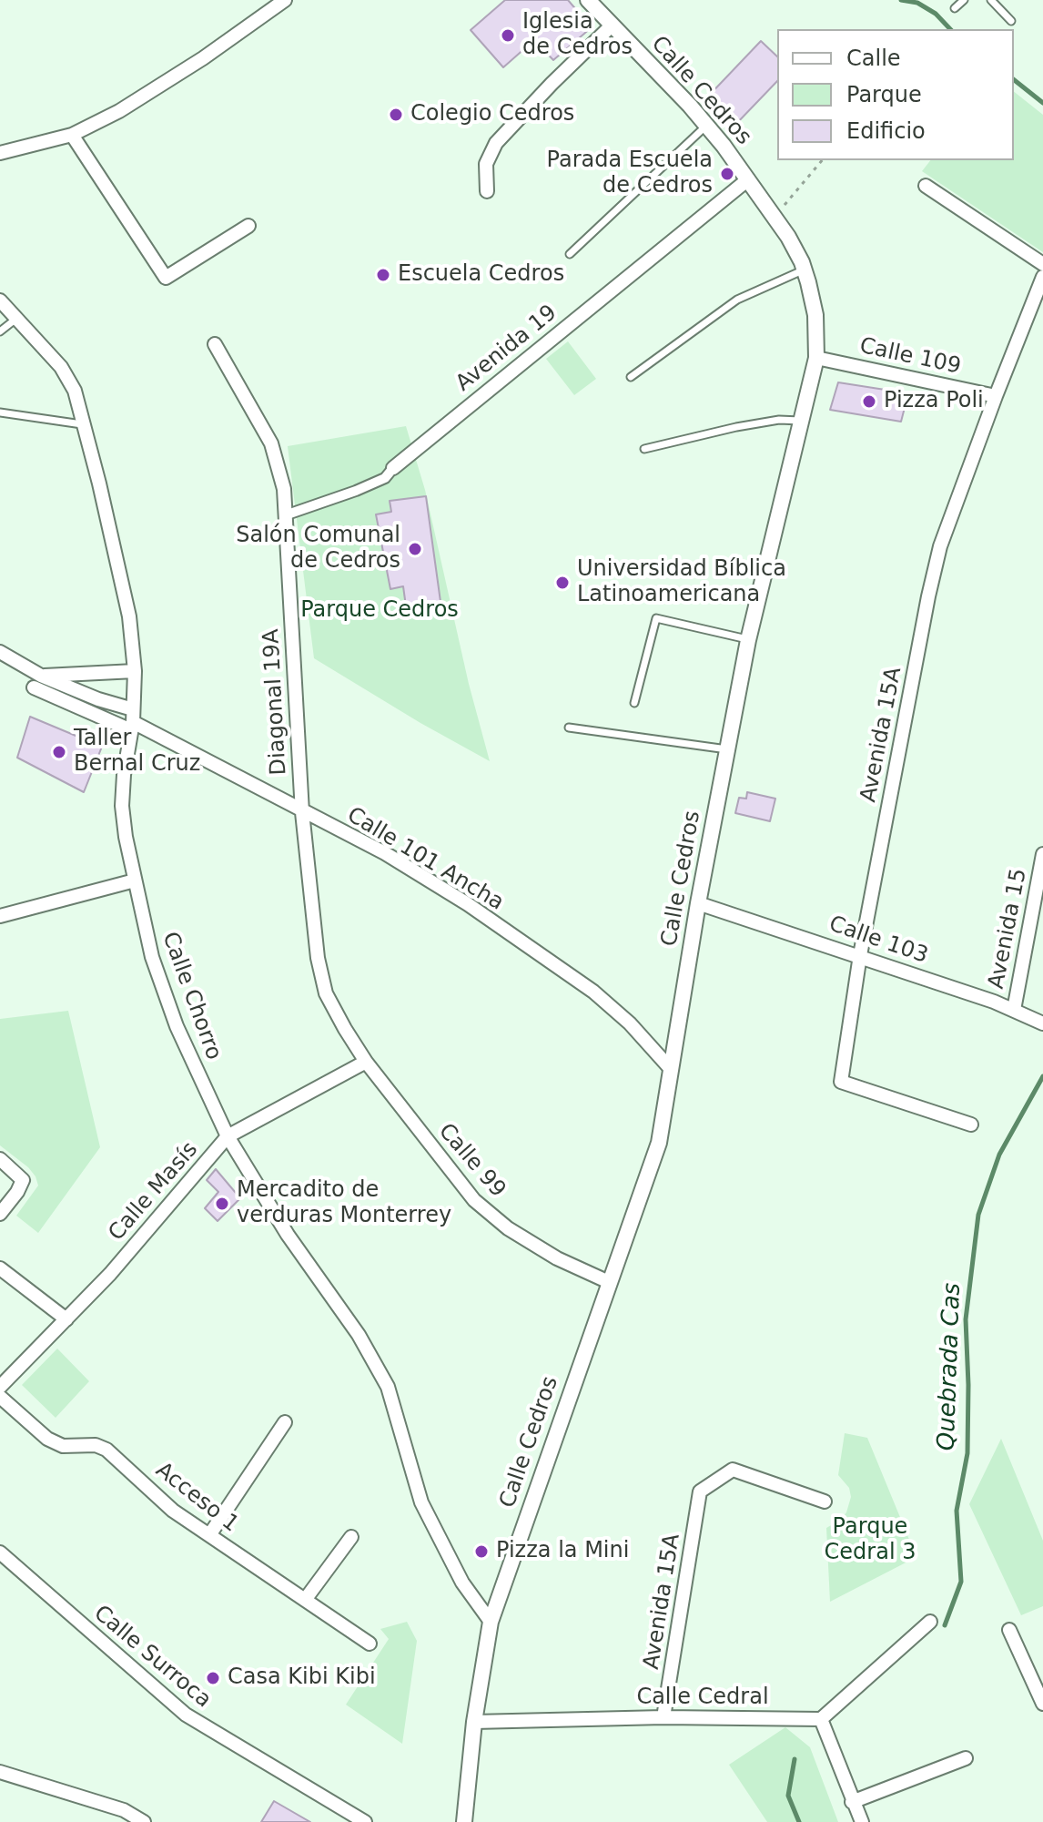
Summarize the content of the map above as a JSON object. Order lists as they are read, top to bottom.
{
  "streets": {
    "street": [
      "Calle Cedros",
      "Avenida 19",
      "Calle 109",
      "Diagonal 19A",
      "Avenida 15A",
      "Calle 101 Ancha",
      "Avenida 15",
      "Calle 103",
      "Calle Chorro",
      "Calle 99",
      "Calle Masís",
      "Acceso 1",
      "Calle Surroca",
      "Calle Cedral"
    ]
  },
  "crossings": [
    ["Calle Cedros", "Avenida 19"],
    ["Calle Cedros", "Calle 109"],
    ["Calle Cedros", "Calle 101 Ancha"],
    ["Calle Cedros", "Calle 103"],
    ["Calle Cedros", "Calle Chorro"],
    ["Calle Cedros", "Calle 99"],
    ["Calle Cedros", "Calle Cedral"],
    ["Calle 109", "Avenida 15A"],
    ["Diagonal 19A", "Calle 101 Ancha"],
    ["Diagonal 19A", "Calle 99"],
    ["Diagonal 19A", "Calle Masís"],
    ["Avenida 15A", "Calle 103"],
    ["Avenida 15A", "Calle Cedral"],
    ["Calle 101 Ancha", "Calle Chorro"],
    ["Avenida 15", "Calle 103"],
    ["Calle Chorro", "Calle Masís"],
    ["Calle 99", "Calle Masís"]
  ],
  "water": ["Quebrada Cas"],
  "parks": ["Parque Cedros", "Parque Cedral 3"],
  "places": [
    "Iglesia de Cedros",
    "Colegio Cedros",
    "Parada Escuela de Cedros",
    "Escuela Cedros",
    "Pizza Poli",
    "Salón Comunal de Cedros",
    "Universidad Bíblica Latinoamericana",
    "Taller Bernal Cruz",
    "Mercadito de verduras Monterrey",
    "Pizza la Mini",
    "Casa Kibi Kibi"
  ],
  "legend": ["Calle", "Parque", "Edificio"]
}
